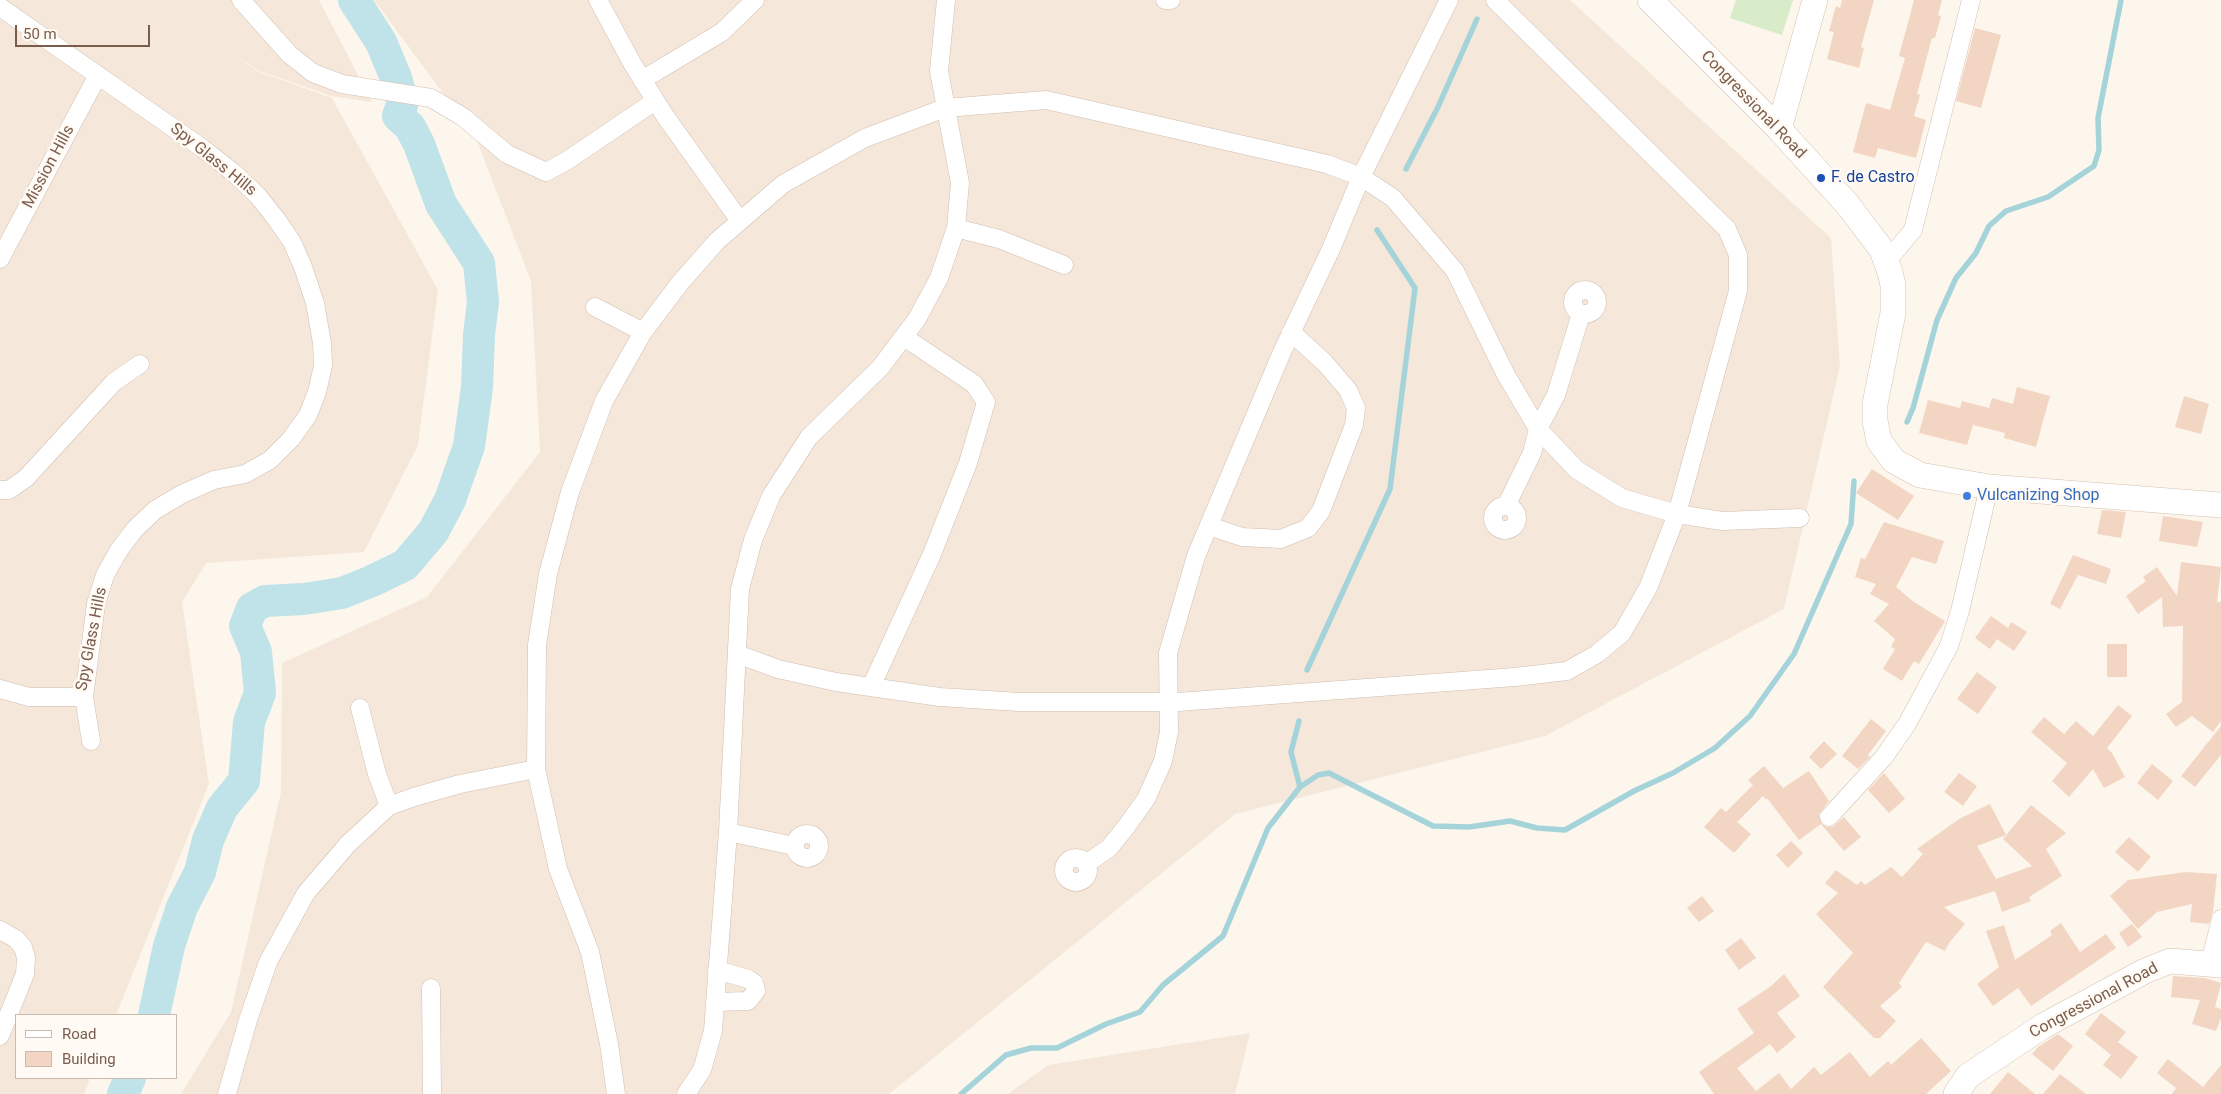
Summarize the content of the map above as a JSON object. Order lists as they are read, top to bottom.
{
  "streets": {
    "main road": ["Congressional Road"],
    "street": ["Spy Glass Hills", "Mission Hills"]
  },
  "crossings": [
    ["Spy Glass Hills", "Mission Hills"]
  ],
  "places": ["F. de Castro", "Vulcanizing Shop"],
  "legend": ["Road", "Building"],
  "scale_bar": "50 m"
}
